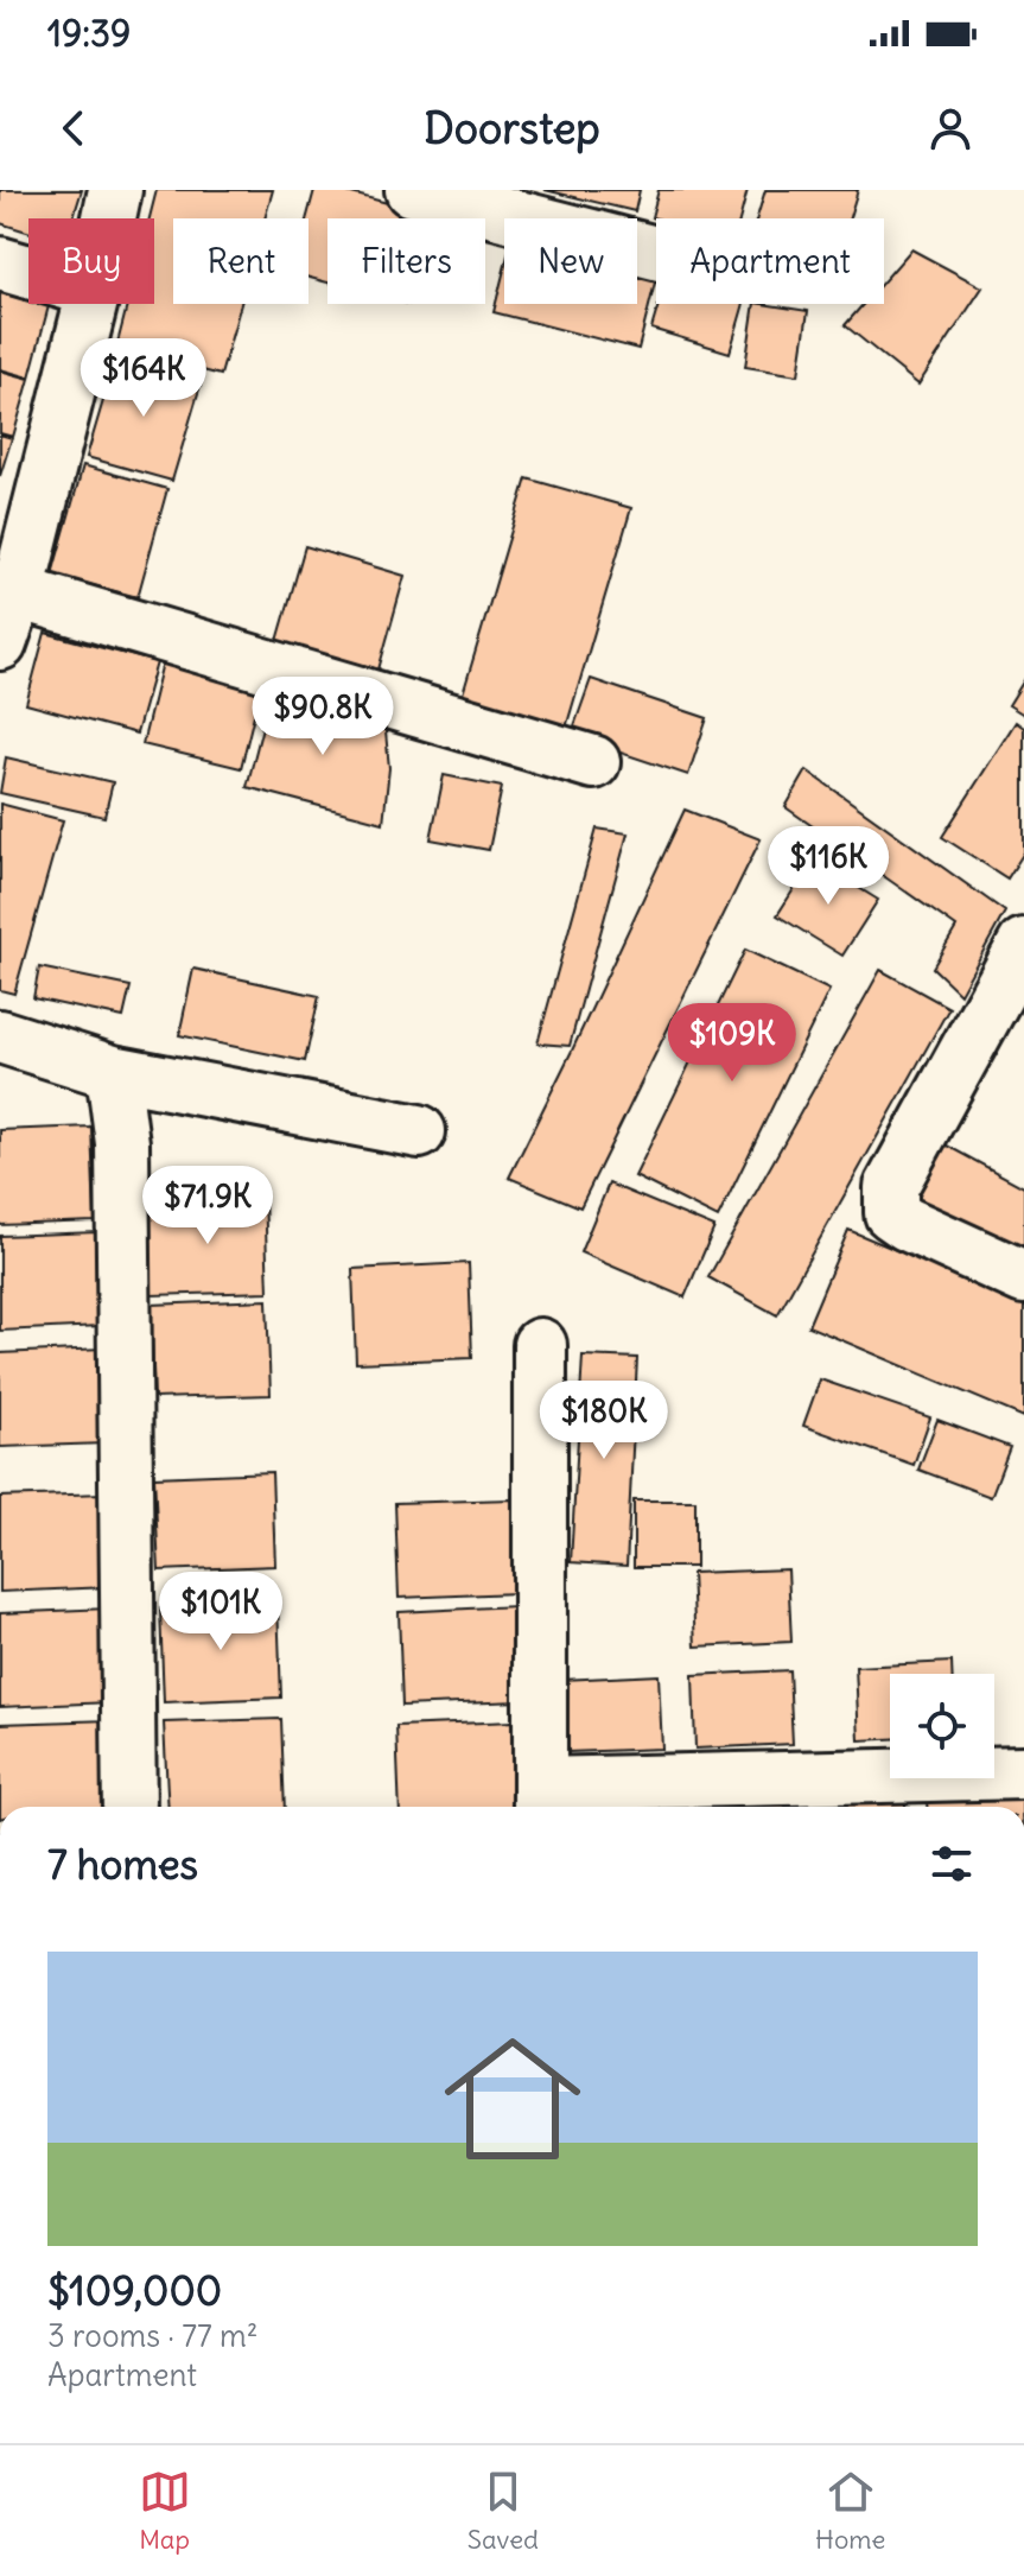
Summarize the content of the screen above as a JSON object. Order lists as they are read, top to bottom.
{
  "page": {
    "status": "19:39",
    "header": "Doorstep",
    "chip": [
      "Buy",
      "Rent",
      "Filters",
      "New",
      "Apartment"
    ],
    "price": [
      "$164K",
      "$90.8K",
      "$116K",
      "$109K",
      "$71.9K",
      "$180K",
      "$101K"
    ],
    "heading": "7 homes",
    "list": [
      {
        "name": "$109,000",
        "note": "3 rooms · 77 m² · Apartment"
      }
    ],
    "tabs": ["Map", "Saved", "Home"]
  }
}
